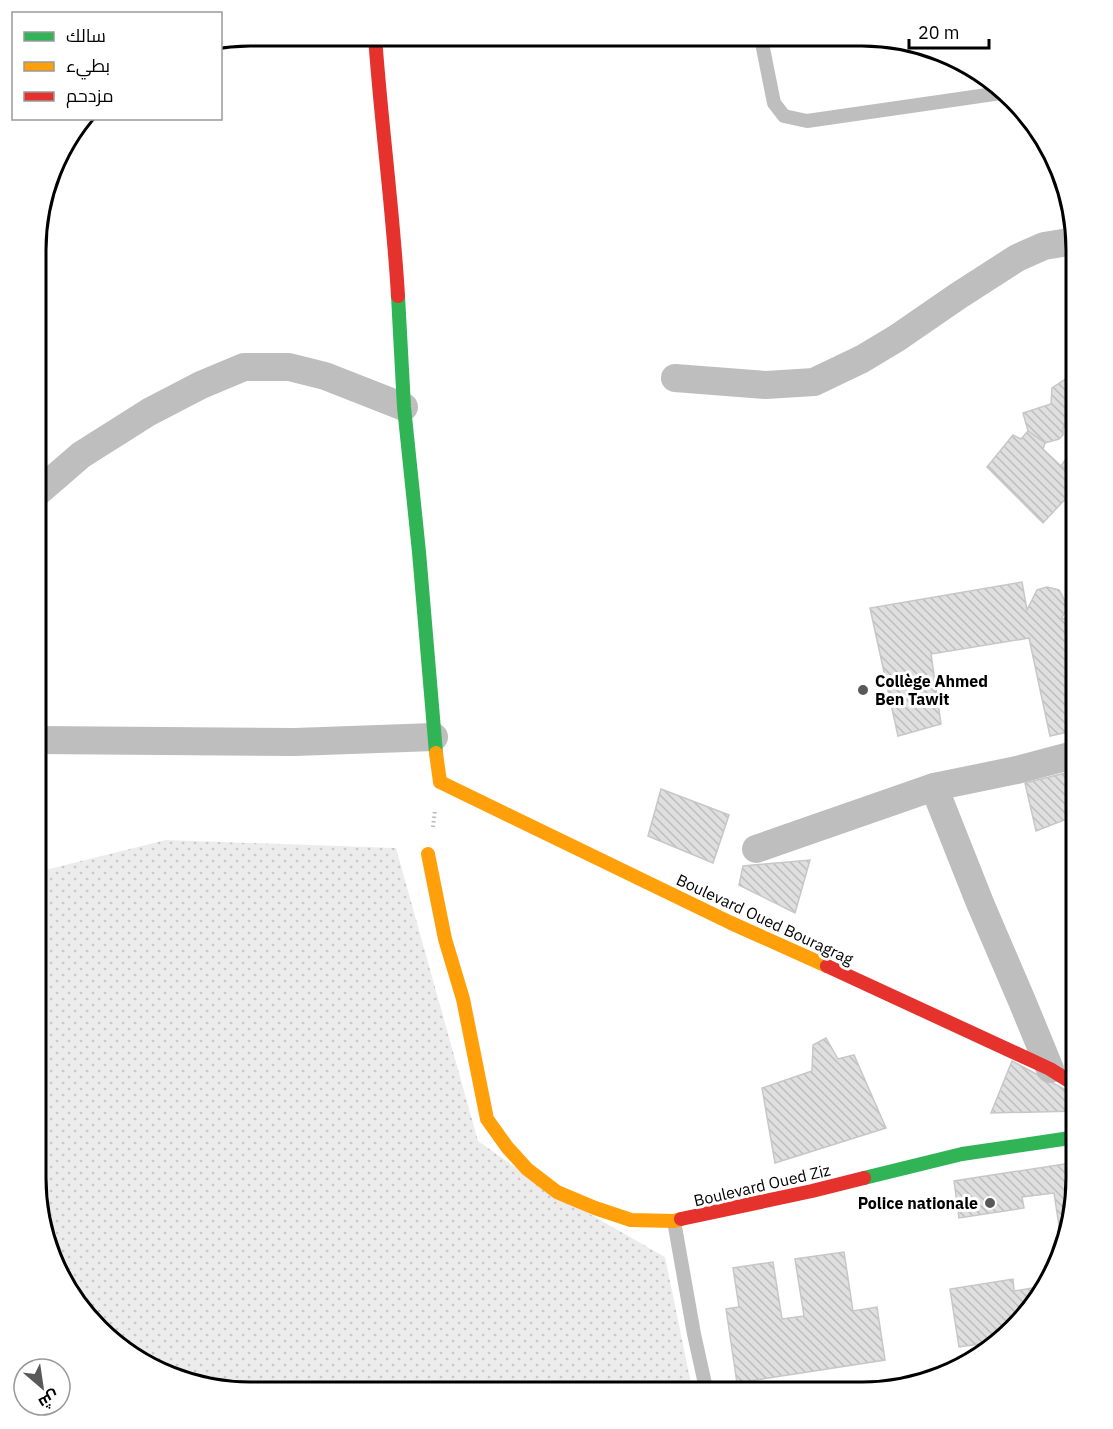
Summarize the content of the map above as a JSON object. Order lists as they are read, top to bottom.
{
  "streets": {
    "street": ["Boulevard Oued Bouragrag", "Boulevard Oued Ziz"]
  },
  "places": ["Collège Ahmed Ben Tawit", "Police nationale"],
  "legend": ["سالك", "بطيء", "مزدحم"],
  "scale_bar": "20 m",
  "north": "bottom right"
}
